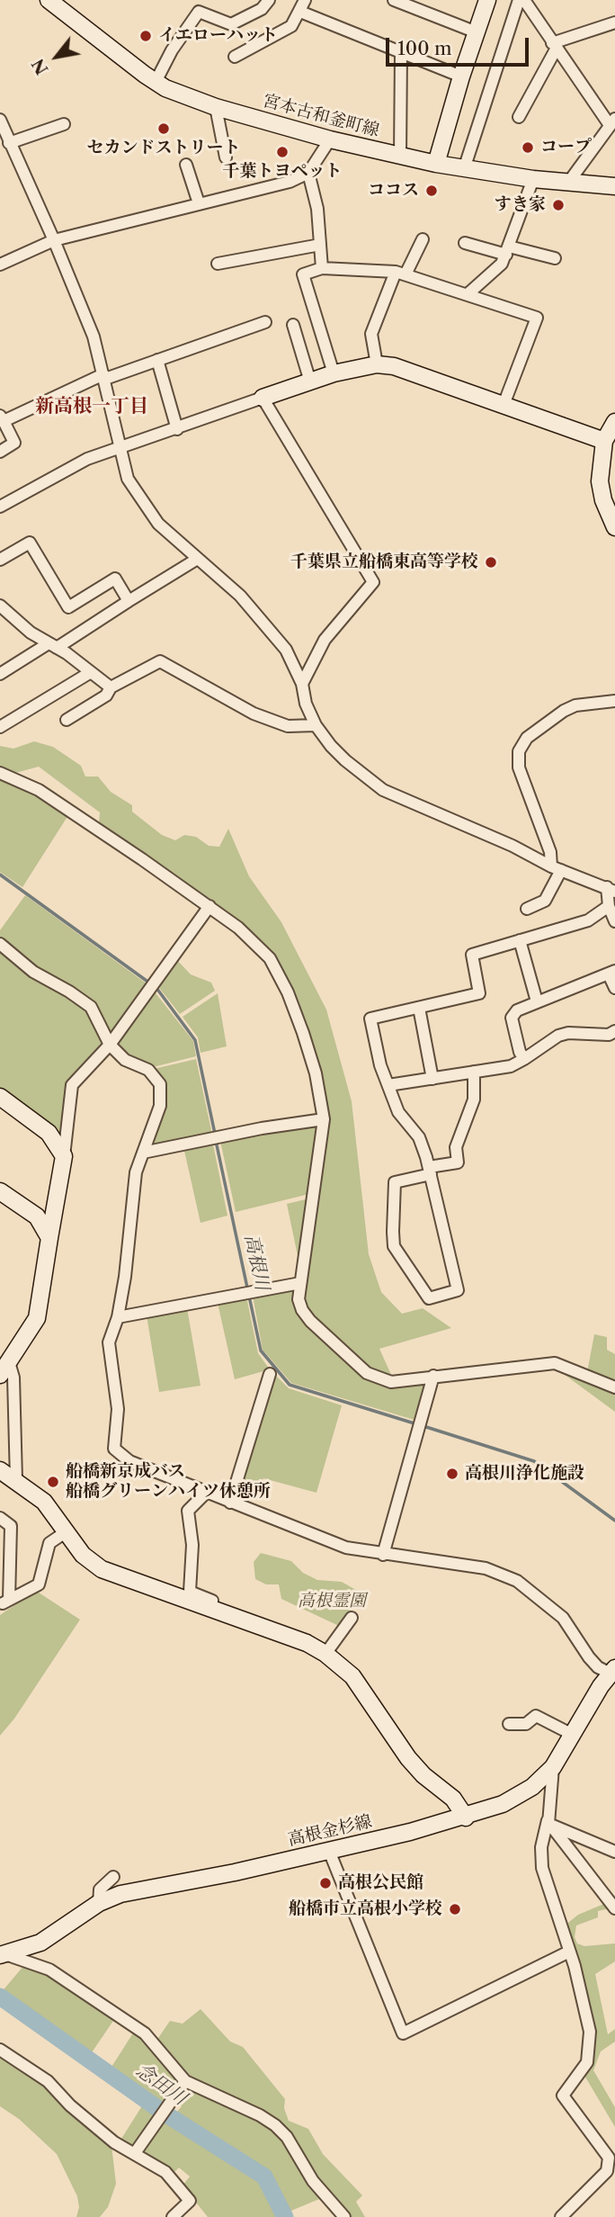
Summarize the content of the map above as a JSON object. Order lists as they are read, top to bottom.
{
  "streets": {
    "street": ["宮本古和釜町線", "高根金杉線"]
  },
  "districts": ["新高根一丁目"],
  "water": ["高根川", "念田川"],
  "parks": ["高根霊園"],
  "places": [
    "イエローハット",
    "セカンドストリート",
    "コープ",
    "千葉トヨペット",
    "ココス",
    "すき家",
    "千葉県立船橋東高等学校",
    "高根川浄化施設",
    "船橋新京成バス 船橋グリーンハイツ休憩所",
    "高根公民館",
    "船橋市立高根小学校"
  ],
  "scale_bar": "100 m",
  "north": "bottom left"
}
